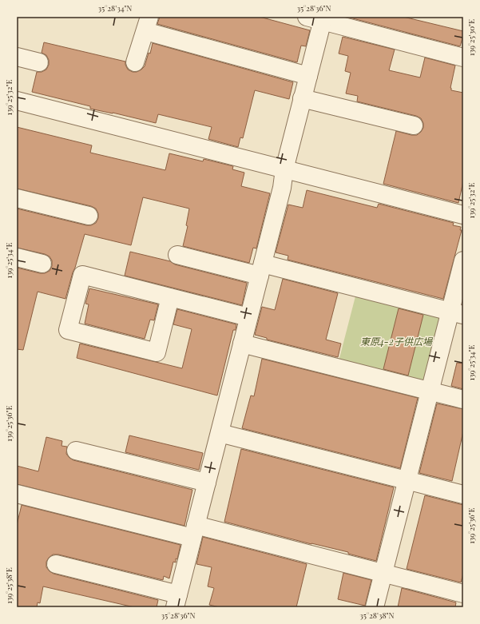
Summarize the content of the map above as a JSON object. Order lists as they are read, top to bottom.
{
  "parks": ["東原4-2子供広場"],
  "coordinates": [
    "35°28'34\"N",
    "35°28'36\"N",
    "139°25'30\"E",
    "139°25'32\"E",
    "139°25'34\"E",
    "139°25'36\"E",
    "139°25'38\"E",
    "35°28'38\"N"
  ]
}
